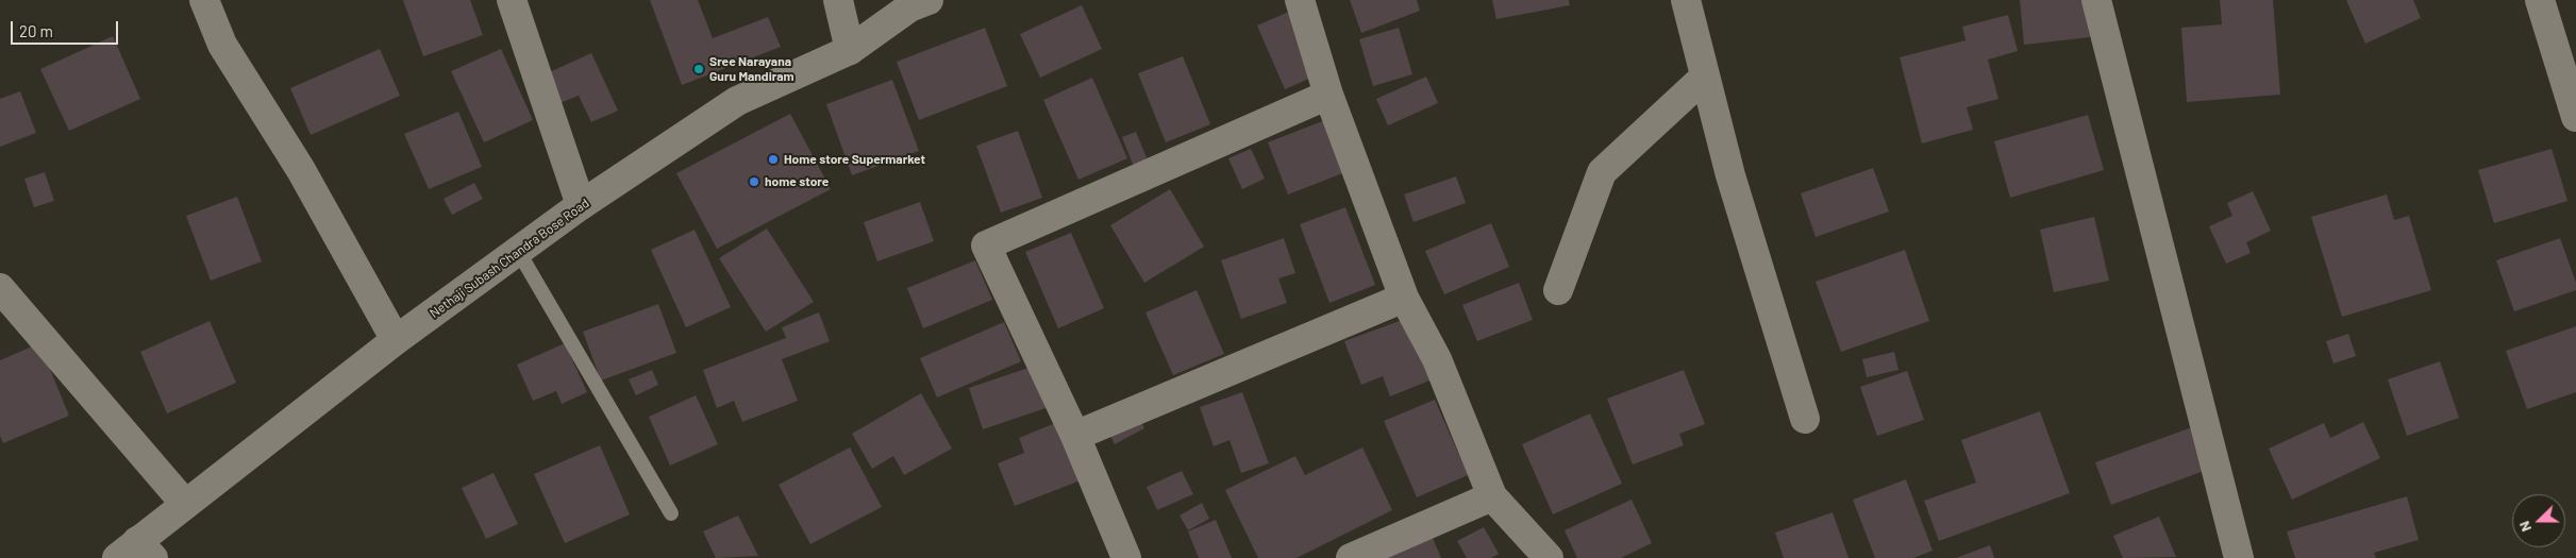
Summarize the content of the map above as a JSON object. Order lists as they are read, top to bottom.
{
  "streets": {
    "street": ["Nethaji Subash Chandra Bose Road"]
  },
  "places": ["Sree Narayana Guru Mandiram", "Home store Supermarket", "home store"],
  "scale_bar": "20 m",
  "north": "left"
}
